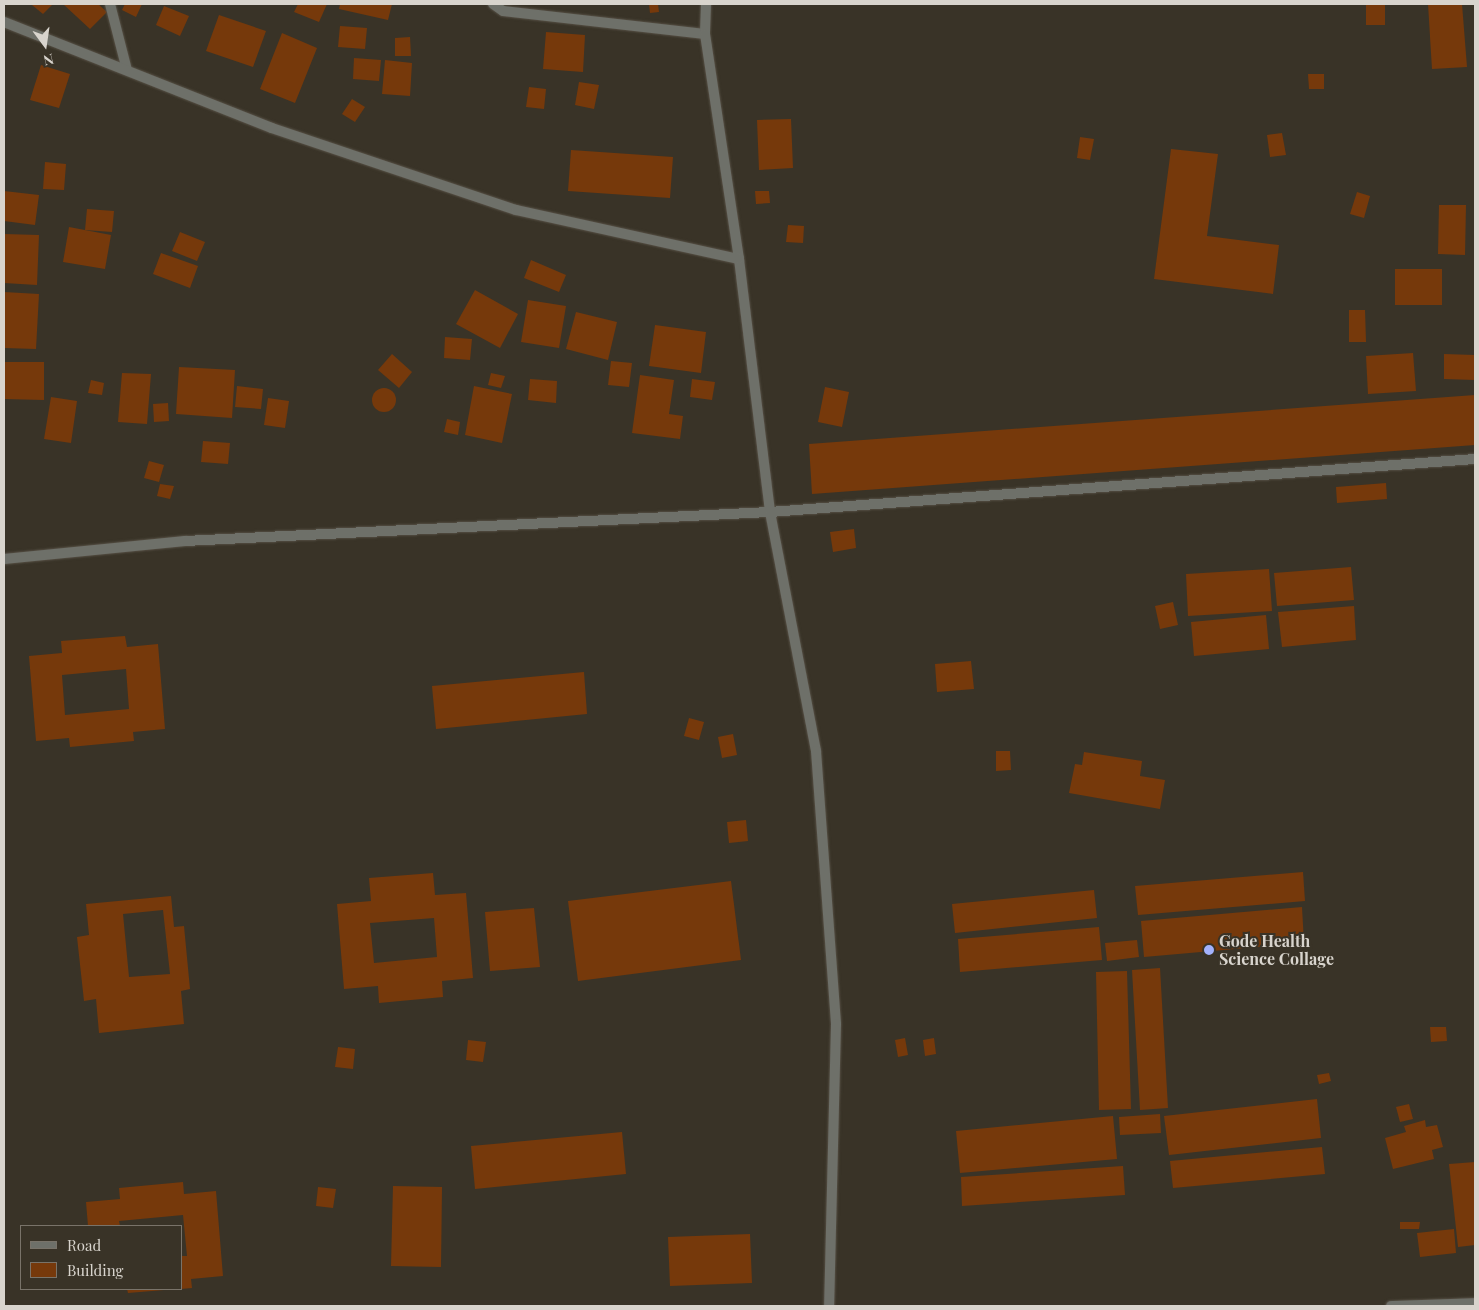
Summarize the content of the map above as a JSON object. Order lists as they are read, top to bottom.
{
  "places": ["Gode Health Science Collage"],
  "legend": ["Road", "Building"],
  "north": "bottom"
}
